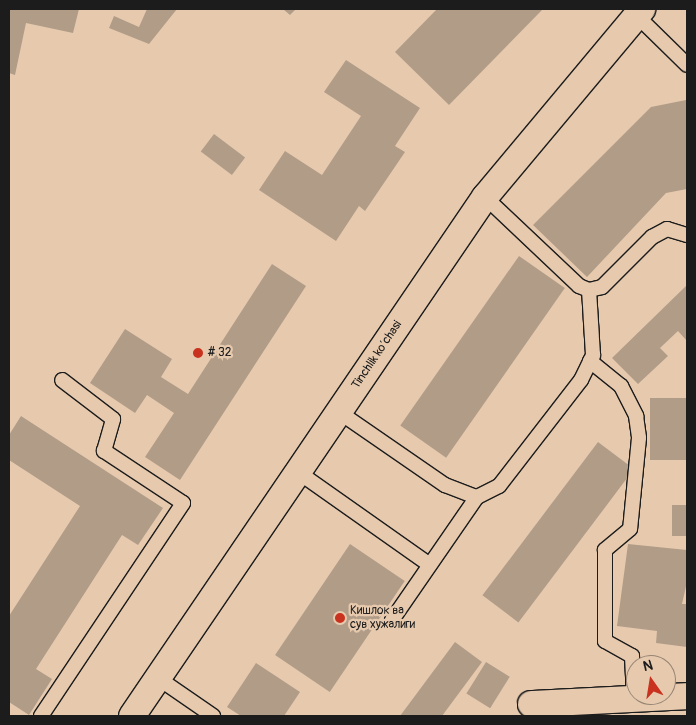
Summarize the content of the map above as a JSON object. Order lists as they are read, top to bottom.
{
  "streets": {
    "street": ["Tinchlik kо‘chasi"]
  },
  "places": ["# 32", "Кишлок ва сув хужалиги"],
  "north": "top"
}
